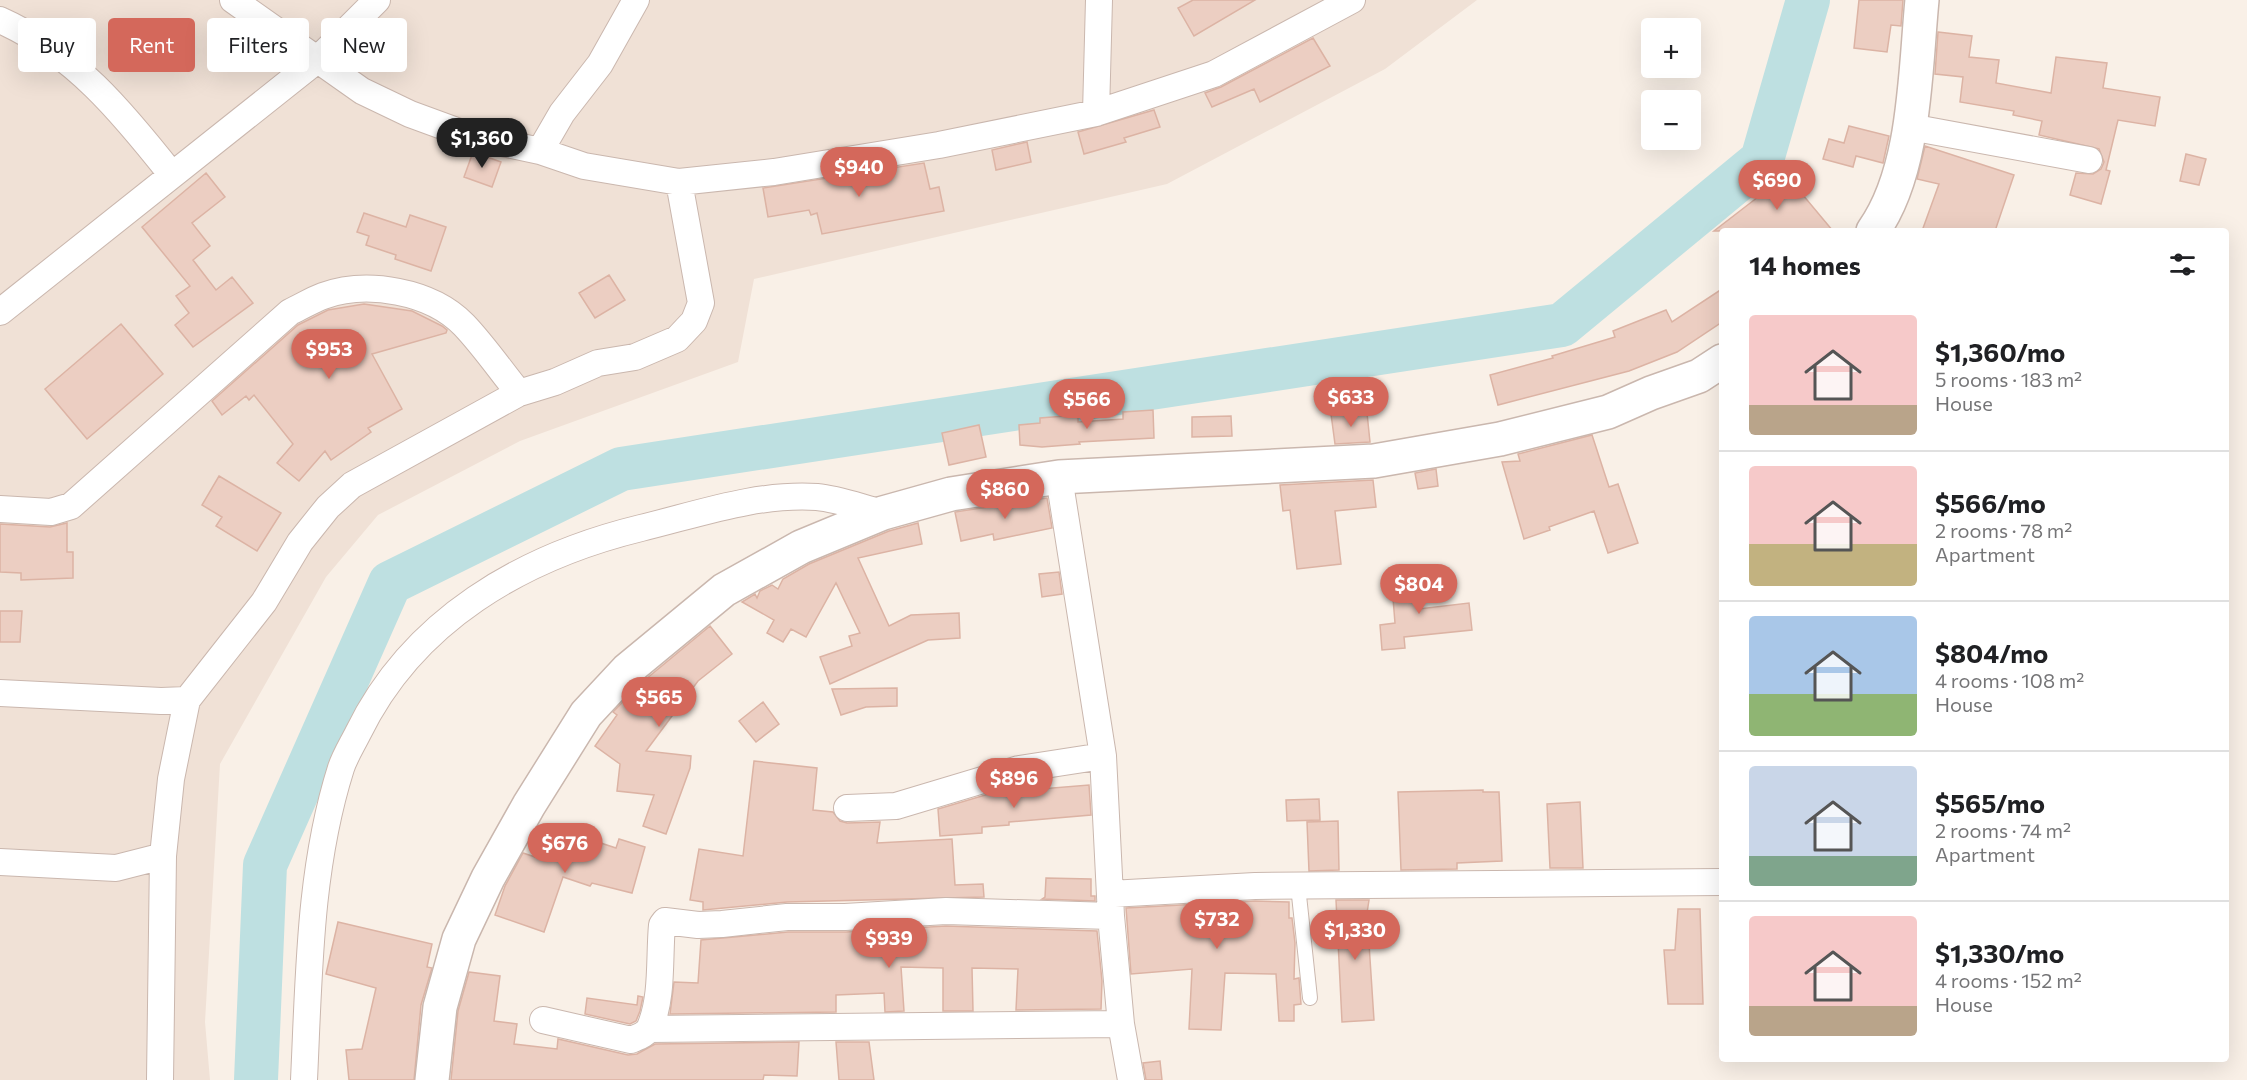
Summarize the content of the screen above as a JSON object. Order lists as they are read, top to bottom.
{
  "page": {
    "map_buttons": ["+", "−"],
    "chip": [
      "Buy",
      "Rent",
      "Filters",
      "New"
    ],
    "price": [
      "$1,360",
      "$940",
      "$690",
      "$953",
      "$633",
      "$566",
      "$860",
      "$804",
      "$565",
      "$896",
      "$676",
      "$732",
      "$1,330",
      "$939"
    ],
    "heading": "14 homes",
    "list": [
      {
        "name": "$1,360/mo",
        "note": "5 rooms · 183 m² · House"
      },
      {
        "name": "$566/mo",
        "note": "2 rooms · 78 m² · Apartment"
      },
      {
        "name": "$804/mo",
        "note": "4 rooms · 108 m² · House"
      },
      {
        "name": "$565/mo",
        "note": "2 rooms · 74 m² · Apartment"
      },
      {
        "name": "$1,330/mo",
        "note": "4 rooms · 152 m² · House"
      }
    ]
  }
}
